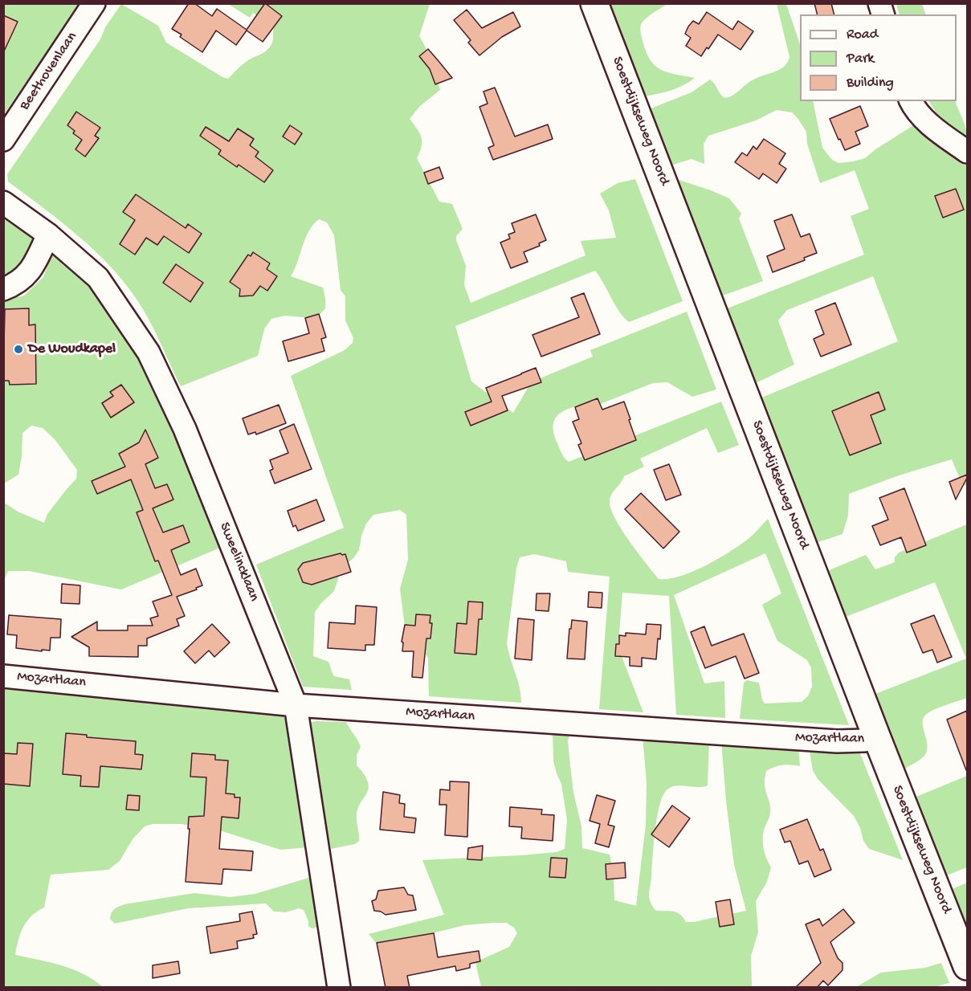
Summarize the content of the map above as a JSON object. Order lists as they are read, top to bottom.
{
  "streets": {
    "main road": ["Soestdijkseweg Noord"],
    "street": ["Beethovenlaan", "Sweelincklaan", "Mozartlaan"]
  },
  "crossings": [
    ["Soestdijkseweg Noord", "Mozartlaan"],
    ["Sweelincklaan", "Mozartlaan"]
  ],
  "places": ["De Woudkapel"],
  "legend": ["Road", "Park", "Building"]
}
